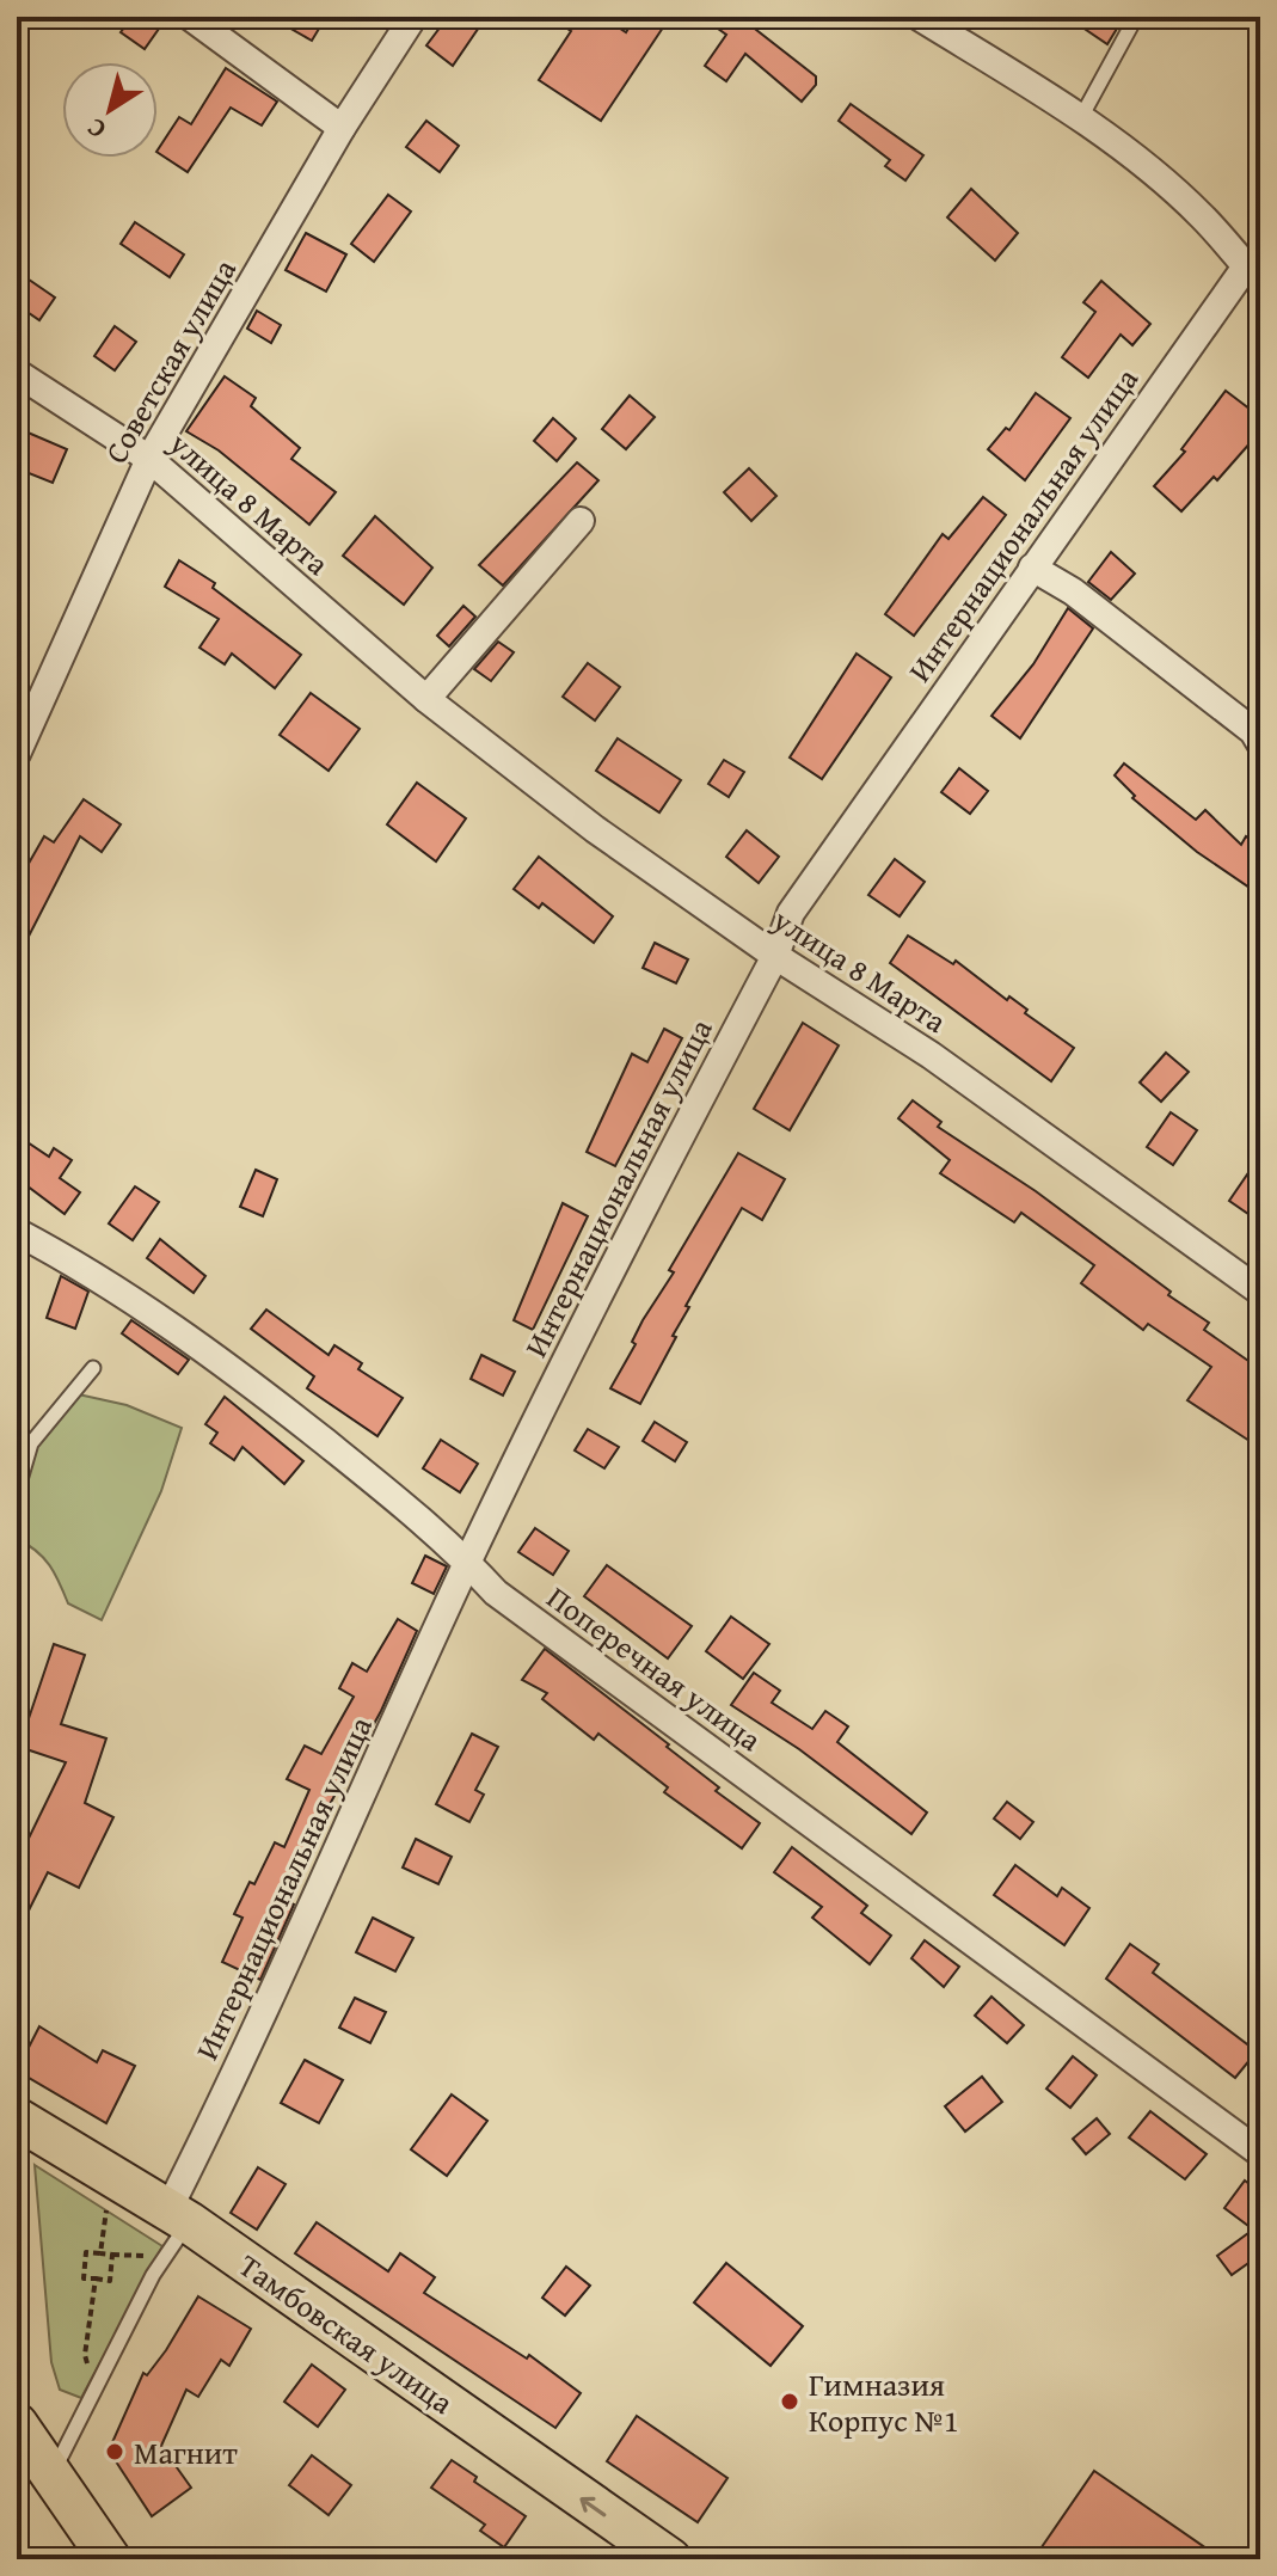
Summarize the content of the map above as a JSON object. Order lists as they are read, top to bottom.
{
  "streets": {
    "main road": ["Тамбовская улица"],
    "street": [
      "Советская улица",
      "улица 8 Марта",
      "Интернациональная улица",
      "Поперечная улица"
    ]
  },
  "crossings": [
    ["Советская улица", "улица 8 Марта"],
    ["улица 8 Марта", "Интернациональная улица"],
    ["Интернациональная улица", "Поперечная улица"],
    ["Интернациональная улица", "Тамбовская улица"]
  ],
  "one_way": ["Тамбовская улица"],
  "places": ["Гимназия Корпус №1", "Магнит"],
  "north": "bottom left"
}
